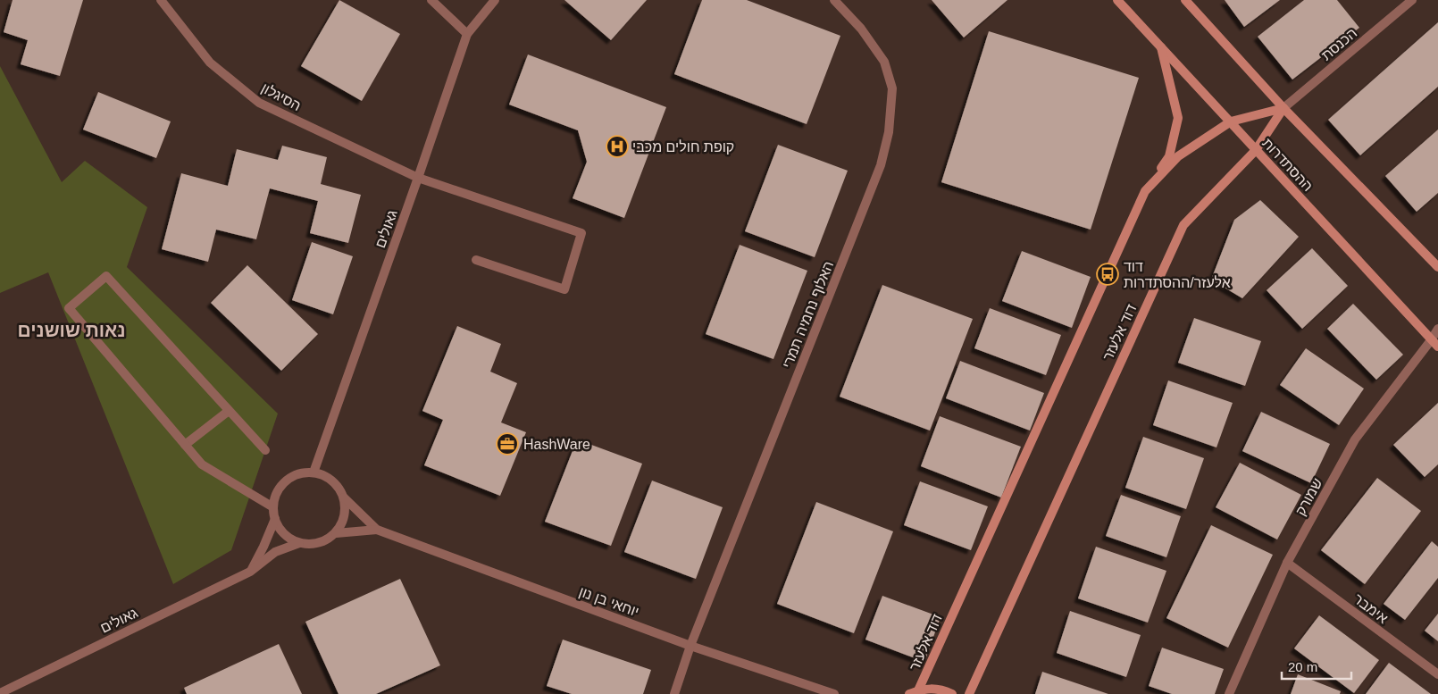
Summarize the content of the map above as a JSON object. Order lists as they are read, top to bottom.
{
  "streets": {
    "street": [
      "הכנסת",
      "הסיגלון",
      "ההסתדרות",
      "גאולים",
      "האלוף נחמיה תמרי",
      "דוד אלעזר",
      "שמורק",
      "יוחאי בן נון",
      "אימבר"
    ]
  },
  "crossings": [
    ["הכנסת", "דוד אלעזר"],
    ["הסיגלון", "גאולים"],
    ["ההסתדרות", "דוד אלעזר"],
    ["ההסתדרות", "שמורק"],
    ["גאולים", "יוחאי בן נון"],
    ["האלוף נחמיה תמרי", "יוחאי בן נון"],
    ["שמורק", "אימבר"]
  ],
  "districts": ["נאות שושנים"],
  "places": {
    "hospital": ["קופת חולים מכבי"],
    "bus stop": ["דוד אלעזר/ההסתדרות"],
    "office": ["HashWare"]
  },
  "scale_bar": "20 m"
}
